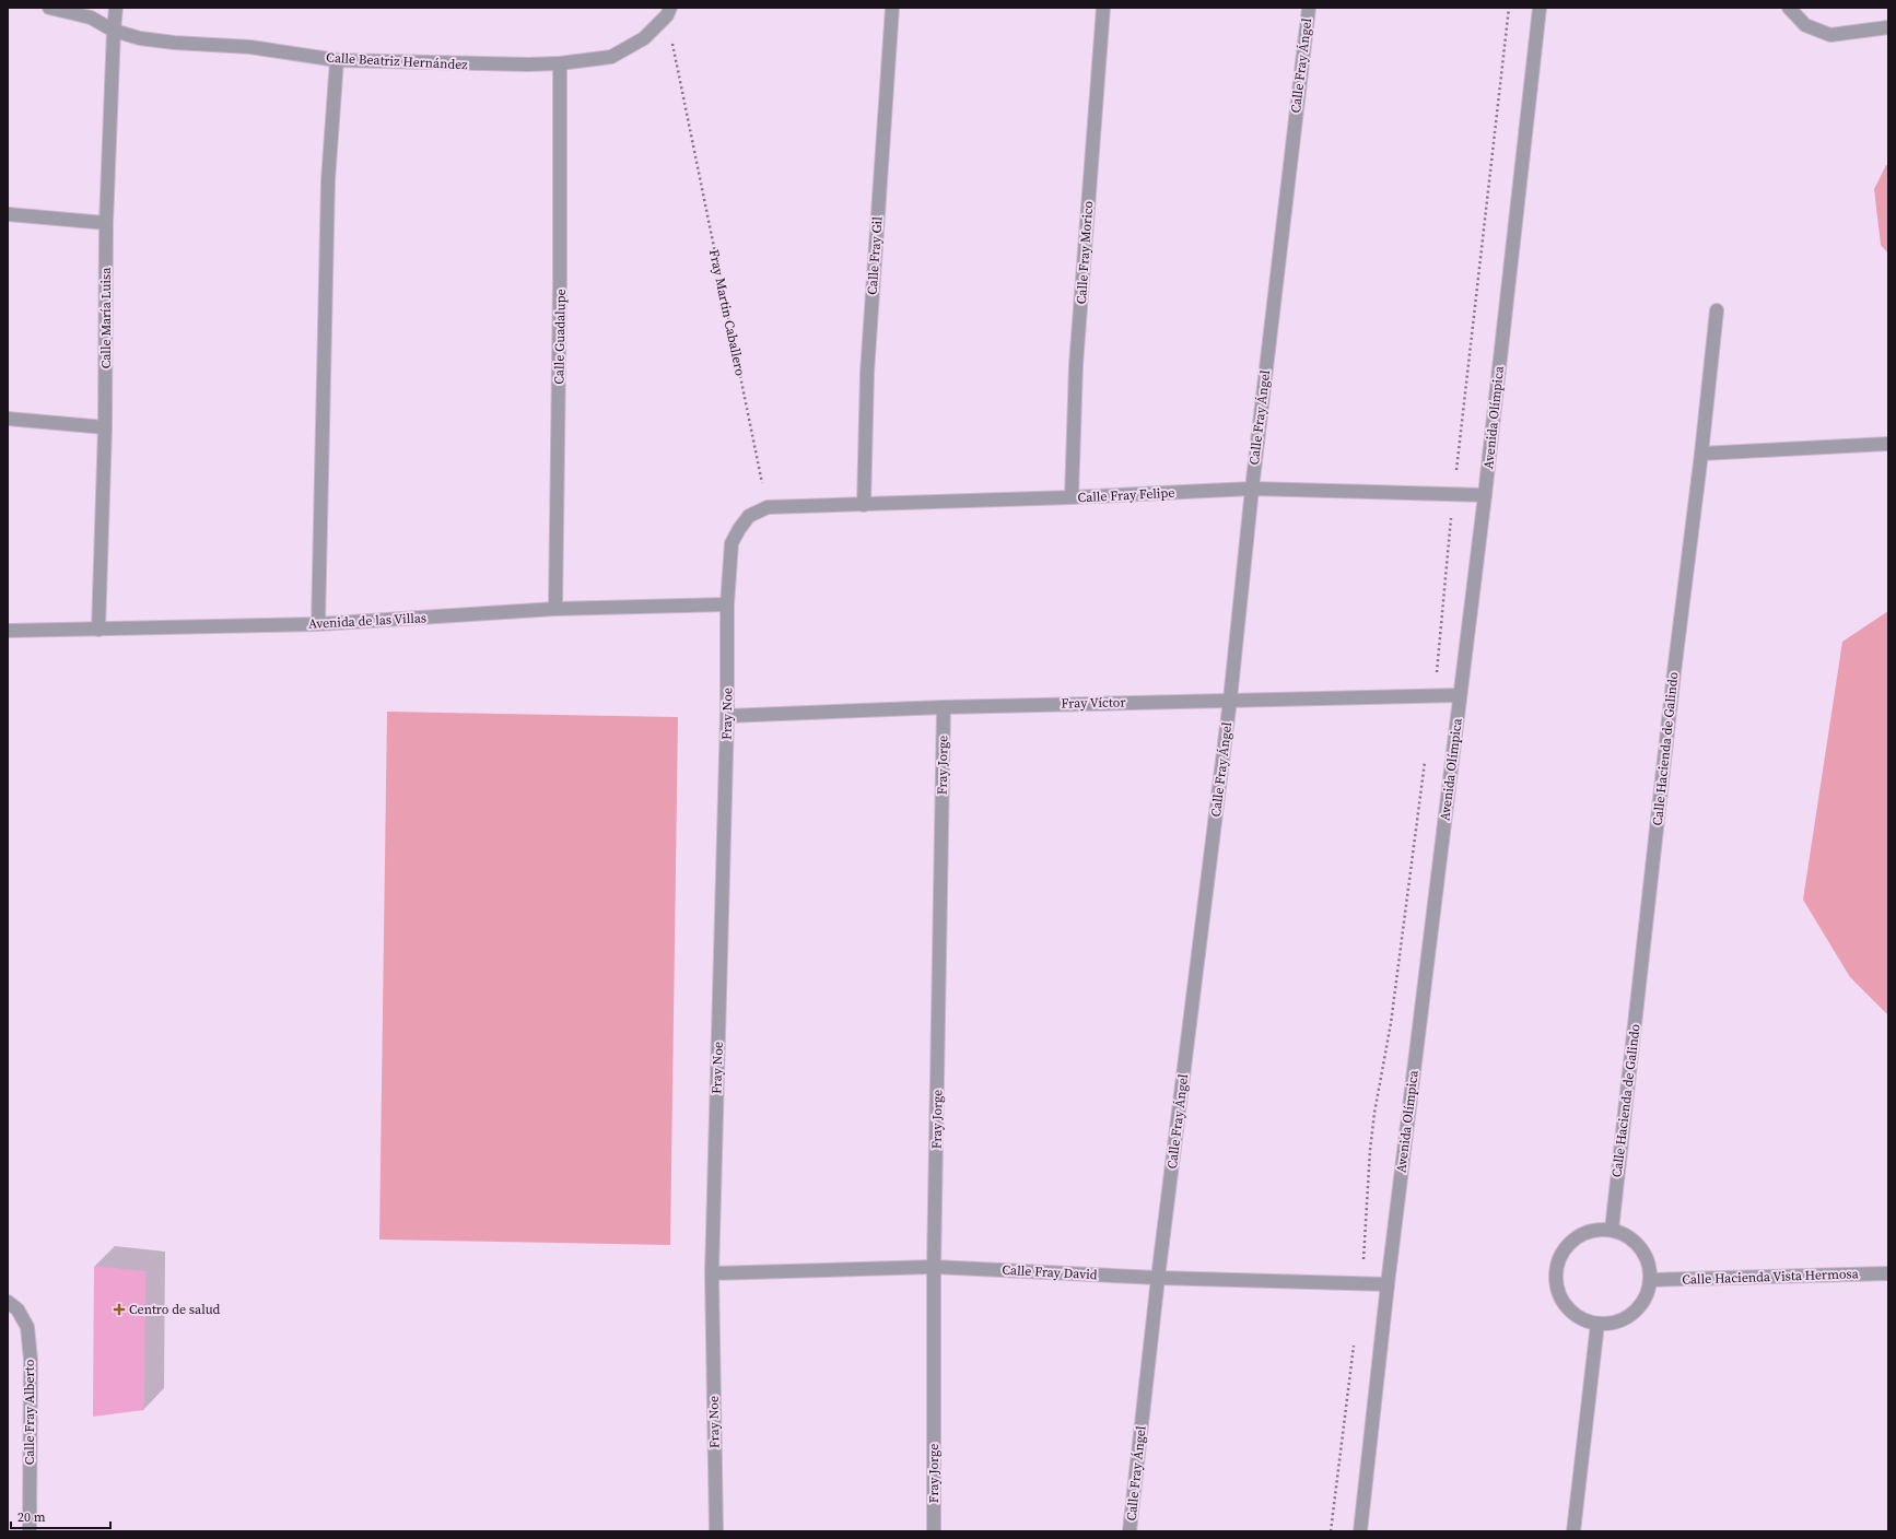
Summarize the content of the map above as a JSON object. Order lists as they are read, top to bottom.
{
  "streets": {
    "street": [
      "Calle Beatriz Hernández",
      "Calle Fray Ángel",
      "Calle Fray Morico",
      "Calle Fray Gil",
      "Calle María Luisa",
      "Calle Guadalupe",
      "Avenida Olímpica",
      "Calle Fray Felipe",
      "Avenida de las Villas",
      "Fray Víctor",
      "Fray Noe",
      "Calle Hacienda de Galindo",
      "Fray Jorge",
      "Calle Fray David",
      "Calle Hacienda Vista Hermosa",
      "Calle Fray Alberto"
    ],
    "path": ["Fray Martin Caballero"]
  },
  "crossings": [
    ["Calle Beatriz Hernández", "Fray Martin Caballero"],
    ["Calle Beatriz Hernández", "Calle María Luisa"],
    ["Calle Beatriz Hernández", "Calle Guadalupe"],
    ["Calle Fray Ángel", "Calle Fray Felipe"],
    ["Calle Fray Ángel", "Fray Víctor"],
    ["Calle Fray Ángel", "Calle Fray David"],
    ["Calle Fray Morico", "Calle Fray Felipe"],
    ["Calle Fray Gil", "Calle Fray Felipe"],
    ["Fray Martin Caballero", "Calle Fray Felipe"],
    ["Calle María Luisa", "Avenida de las Villas"],
    ["Calle Guadalupe", "Avenida de las Villas"],
    ["Avenida Olímpica", "Calle Fray Felipe"],
    ["Avenida Olímpica", "Fray Víctor"],
    ["Avenida Olímpica", "Calle Fray David"],
    ["Avenida de las Villas", "Fray Noe"],
    ["Fray Víctor", "Fray Noe"],
    ["Fray Víctor", "Fray Jorge"],
    ["Fray Noe", "Calle Fray David"],
    ["Calle Hacienda de Galindo", "Calle Hacienda Vista Hermosa"],
    ["Fray Jorge", "Calle Fray David"]
  ],
  "places": {
    "health": ["Centro de salud"]
  },
  "scale_bar": "20 m"
}
